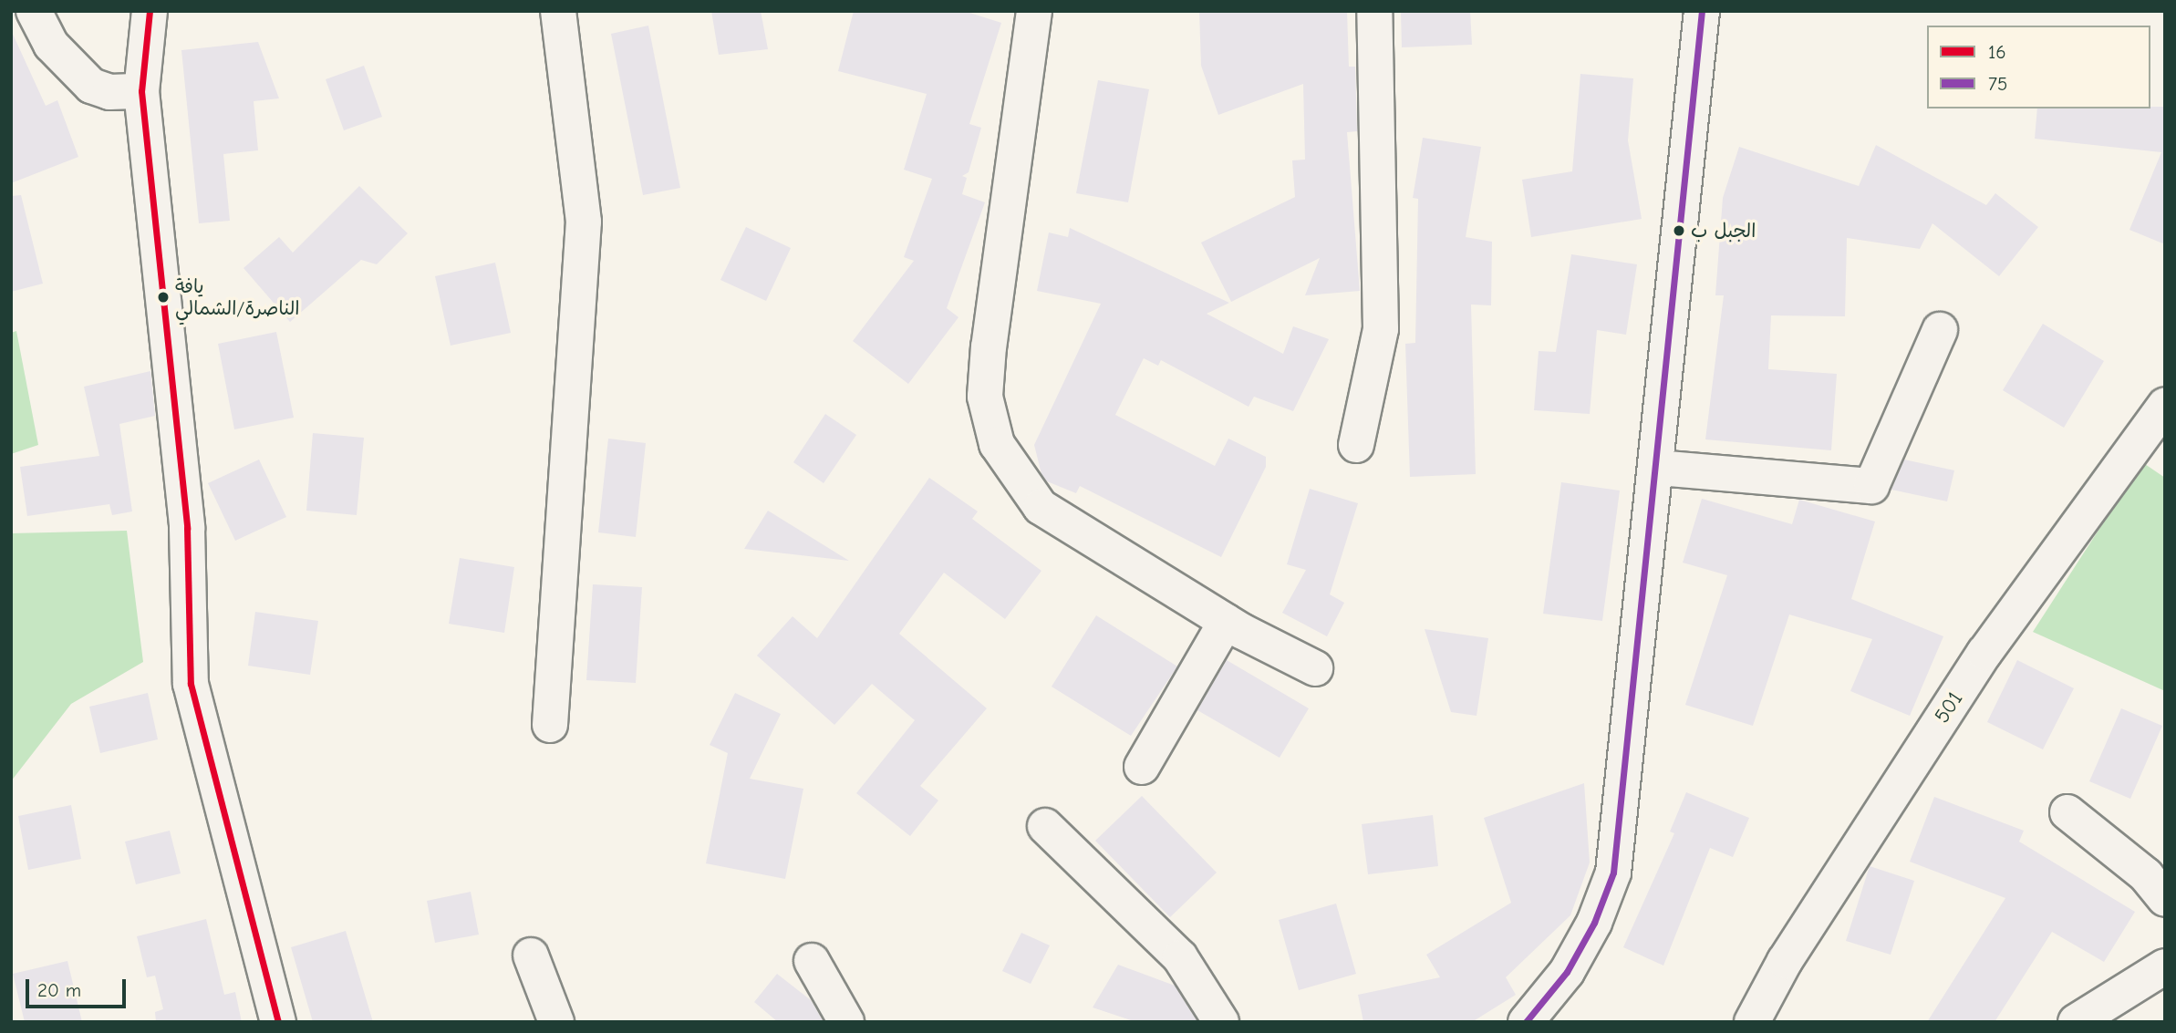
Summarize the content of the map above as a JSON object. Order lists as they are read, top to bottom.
{
  "streets": {
    "street": ["501"]
  },
  "places": ["الجبل ب", "يافة الناصرة/الشمالي"],
  "lines": ["transit line 16", "transit line 75"],
  "legend": ["16", "75"],
  "scale_bar": "20 m"
}
